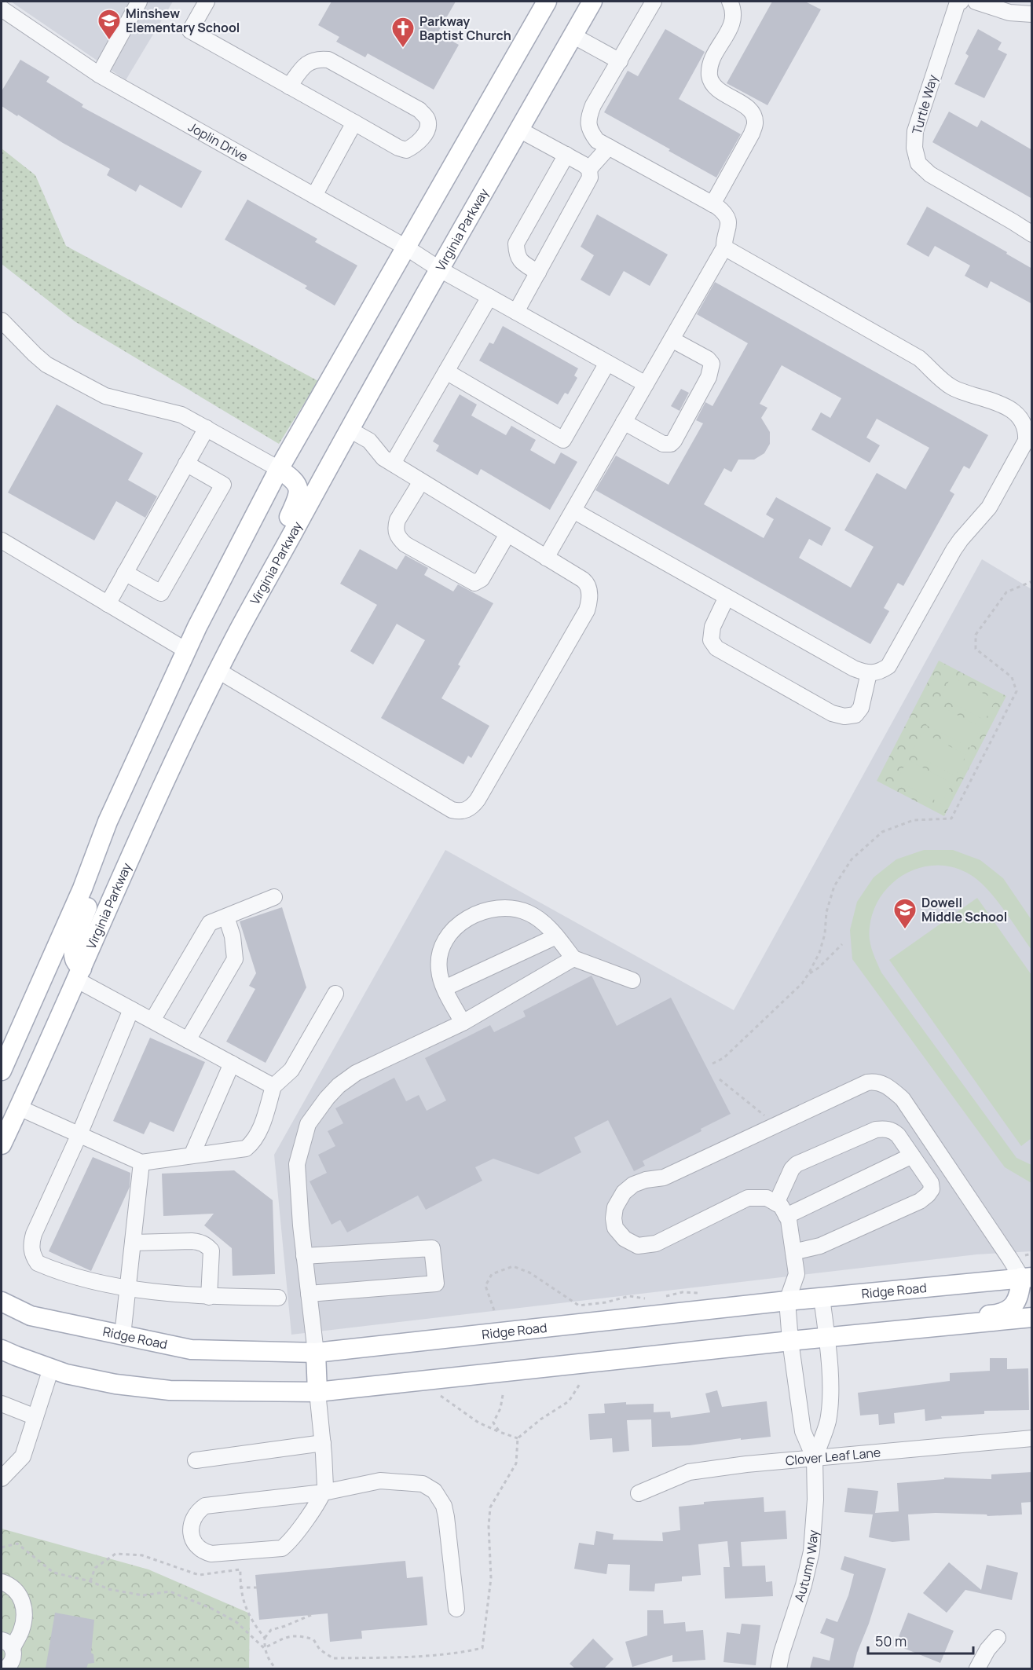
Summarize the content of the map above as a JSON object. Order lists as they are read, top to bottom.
{
  "streets": {
    "main road": ["Virginia Parkway", "Ridge Road"],
    "street": [
      "Turtle Way",
      "Joplin Drive",
      "Clover Leaf Lane",
      "Autumn Way"
    ]
  },
  "crossings": [
    ["Joplin Drive", "Virginia Parkway"],
    ["Ridge Road", "Autumn Way"],
    ["Clover Leaf Lane", "Autumn Way"]
  ],
  "places": {
    "school or university": ["Minshew Elementary School", "Dowell Middle School"],
    "church": ["Parkway Baptist Church"]
  },
  "scale_bar": "50 m"
}
